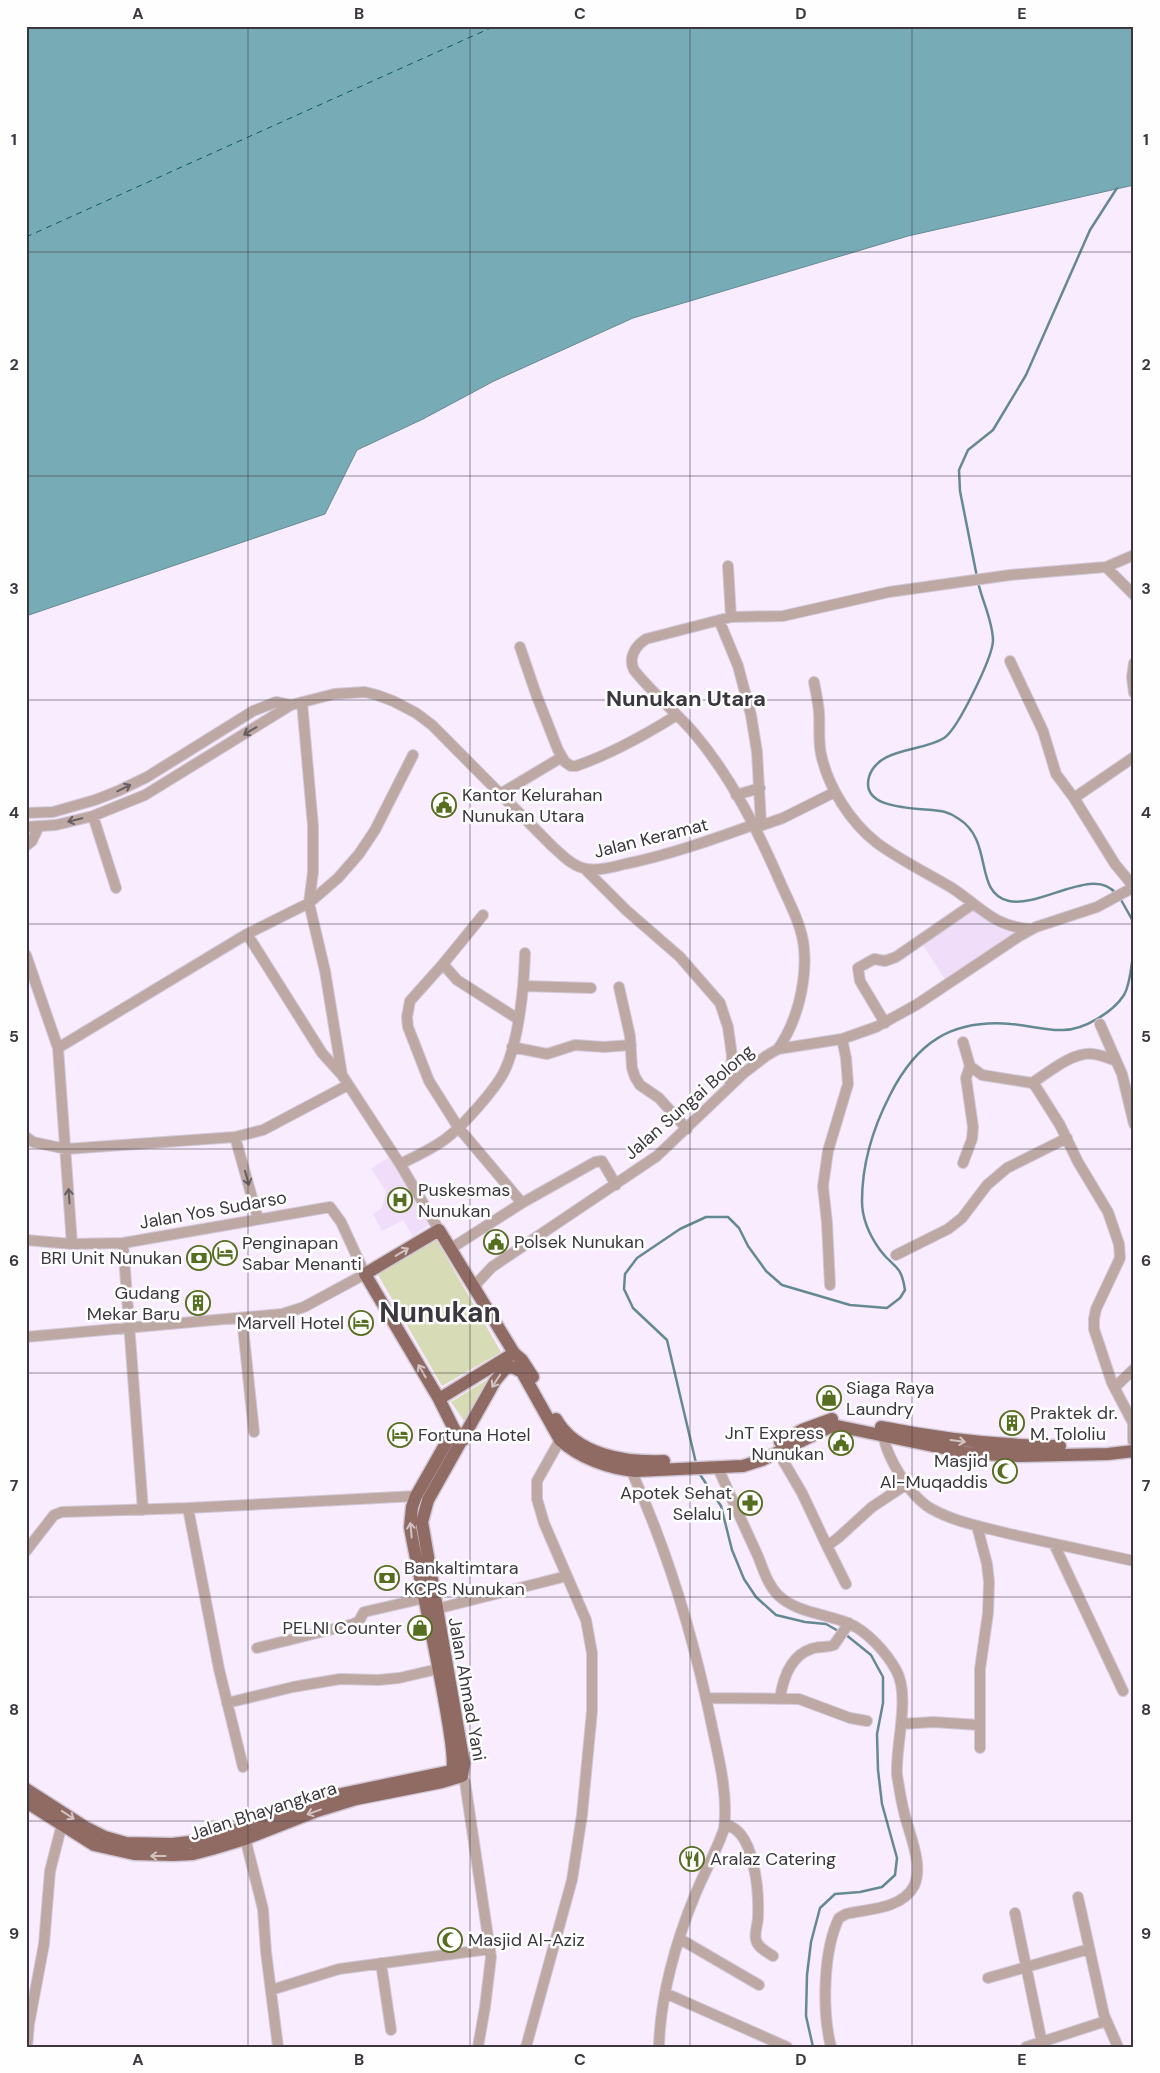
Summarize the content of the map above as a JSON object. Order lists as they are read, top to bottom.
{
  "streets": {
    "main road": ["Jalan Ahmad Yani", "Jalan Bhayangkara"],
    "street": ["Jalan Keramat", "Jalan Sungai Bolong", "Jalan Yos Sudarso"]
  },
  "crossings": [
    ["Jalan Ahmad Yani", "Jalan Bhayangkara"]
  ],
  "districts": ["Nunukan Utara", "Nunukan"],
  "places": {
    "public building": ["Kantor Kelurahan Nunukan Utara", "Polsek Nunukan", "JnT Express Nunukan"],
    "hospital": ["Puskesmas Nunukan"],
    "hotel": ["Penginapan Sabar Menanti", "Marvell Hotel", "Fortuna Hotel"],
    "bank": ["BRI Unit Nunukan", "Bankaltimtara KCPS Nunukan"],
    "building": ["Gudang Mekar Baru", "Praktek dr. M. Tololiu"],
    "shop": ["Siaga Raya Laundry", "PELNI Counter"],
    "mosque": ["Masjid Al-Muqaddis", "Masjid Al-Aziz"],
    "pharmacy": ["Apotek Sehat Selalu 1"],
    "restaurant": ["Aralaz Catering"]
  },
  "grid": {
    "columns": [
      "A",
      "B",
      "C",
      "D",
      "E"
    ],
    "rows": [
      "1",
      "2",
      "3",
      "4",
      "5",
      "6",
      "7",
      "8",
      "9"
    ]
  }
}
